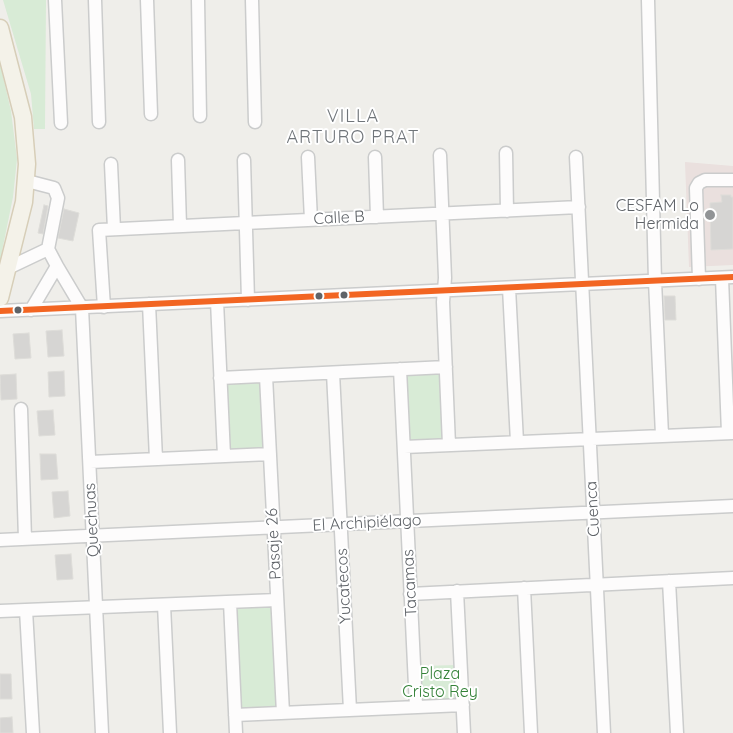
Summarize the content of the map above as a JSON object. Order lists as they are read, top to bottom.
{
  "streets": {
    "street": [
      "Calle B",
      "Cuenca",
      "Quechuas",
      "El Archipiélago",
      "Pasaje 26",
      "Tacamas",
      "Yucatecos"
    ]
  },
  "crossings": [
    ["Calle B", "Cuenca"],
    ["Cuenca", "El Archipiélago"],
    ["Quechuas", "El Archipiélago"],
    ["El Archipiélago", "Pasaje 26"],
    ["El Archipiélago", "Tacamas"],
    ["El Archipiélago", "Yucatecos"]
  ],
  "districts": ["VILLA ARTURO PRAT"],
  "parks": ["Plaza Cristo Rey"],
  "places": ["CESFAM Lo Hermida"]
}
